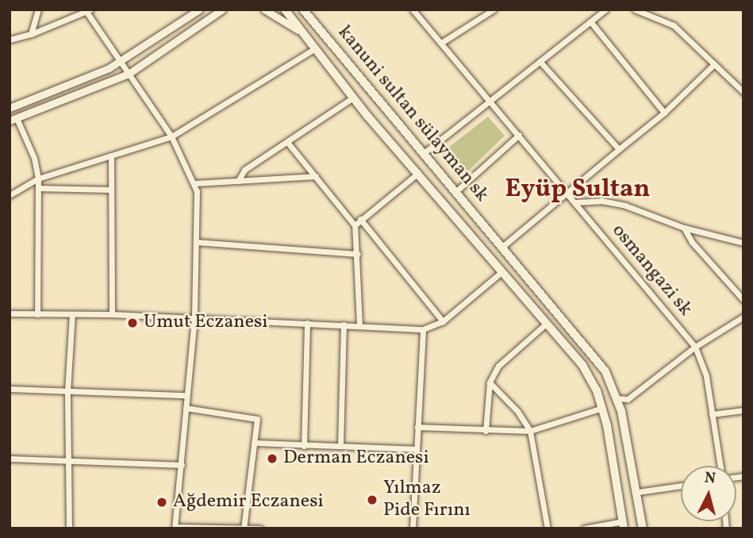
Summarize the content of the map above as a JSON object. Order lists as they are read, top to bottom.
{
  "streets": {
    "main road": ["kanuni sultan sülayman sk"],
    "street": ["osmangazi sk"]
  },
  "districts": ["Eyüp Sultan"],
  "places": [
    "Umut Eczanesi",
    "Derman Eczanesi",
    "Yılmaz Pide Fırını",
    "Ağdemir Eczanesi"
  ],
  "north": "top"
}
